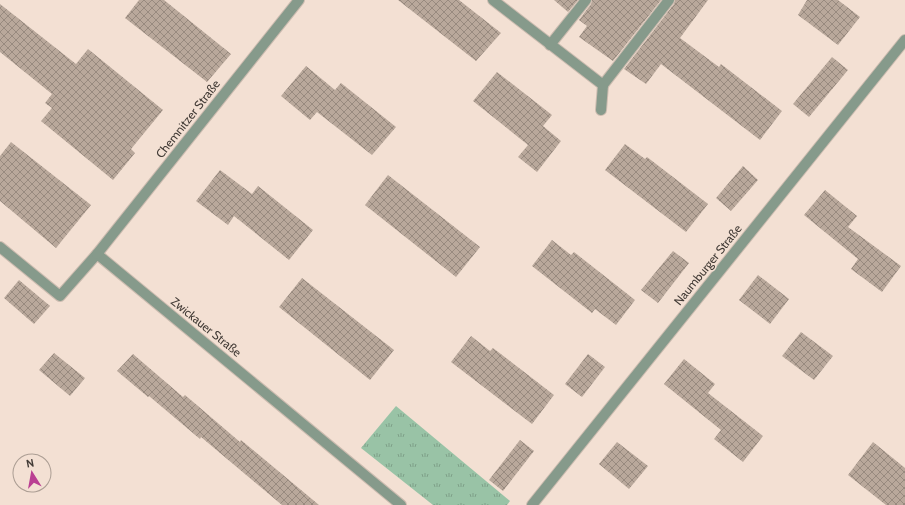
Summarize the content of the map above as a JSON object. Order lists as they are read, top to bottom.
{
  "streets": {
    "street": ["Chemnitzer Straße", "Naumburger Straße", "Zwickauer Straße"]
  },
  "crossings": [
    ["Chemnitzer Straße", "Zwickauer Straße"]
  ],
  "north": "top"
}
